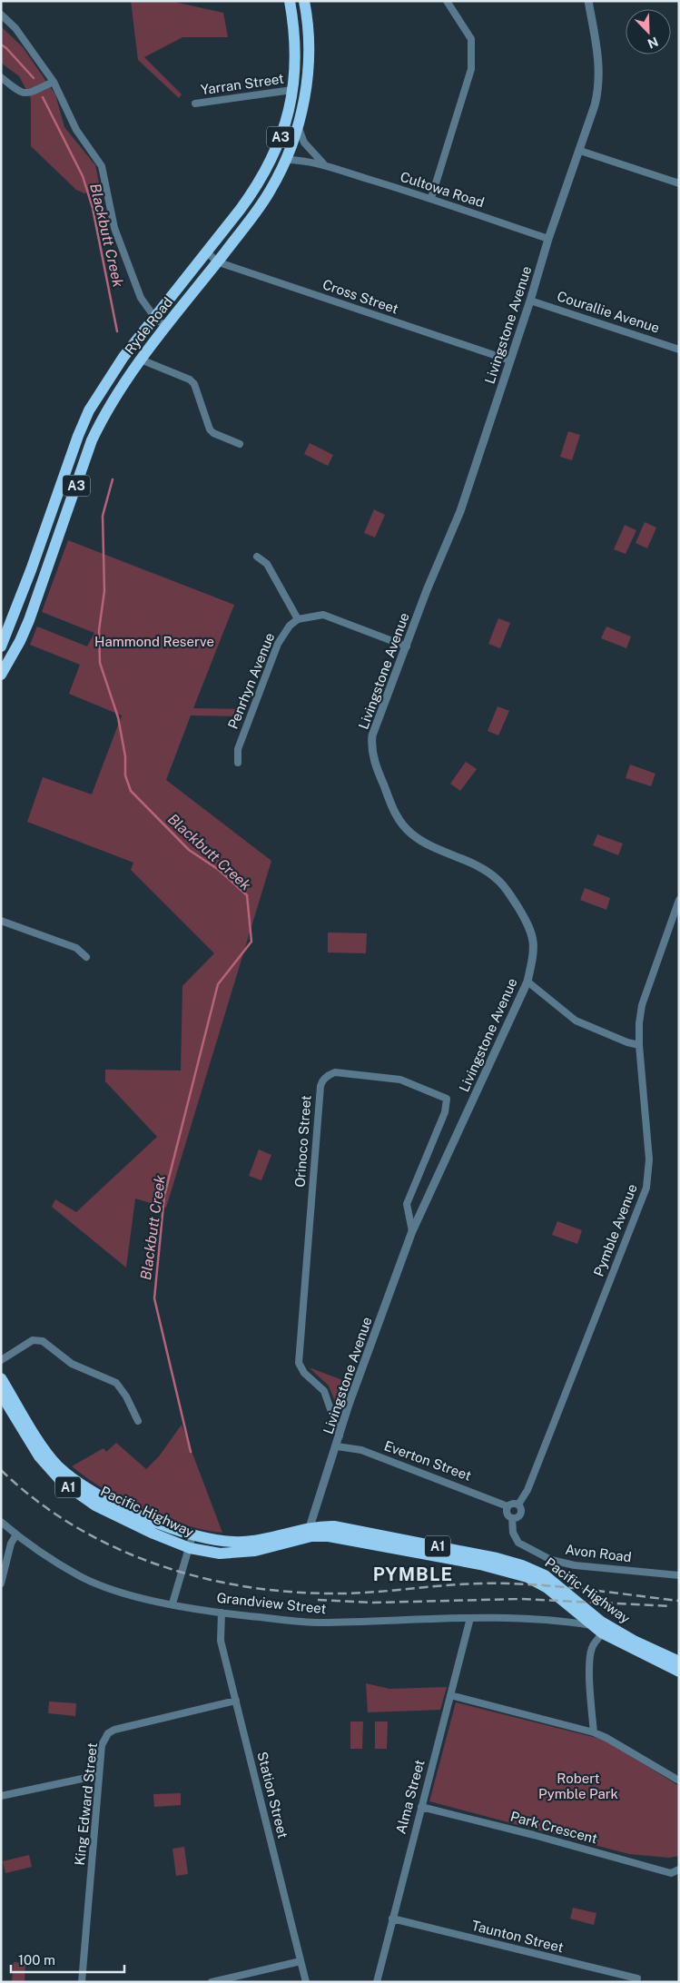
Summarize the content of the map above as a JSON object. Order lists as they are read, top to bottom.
{
  "streets": {
    "highway": [
      "A3",
      "Ryde Road",
      "A1",
      "Pacific Highway"
    ],
    "street": [
      "Yarran Street",
      "Cultowa Road",
      "Cross Street",
      "Courallie Avenue",
      "Livingstone Avenue",
      "Penrhyn Avenue",
      "Orinoco Street",
      "Pymble Avenue",
      "Everton Street",
      "Avon Road",
      "Grandview Street",
      "Station Street",
      "Alma Street",
      "King Edward Street",
      "Park Crescent",
      "Taunton Street"
    ]
  },
  "crossings": [
    ["Yarran Street", "Ryde Road"],
    ["Cultowa Road", "Livingstone Avenue"],
    ["Cultowa Road", "Ryde Road"],
    ["Cross Street", "Livingstone Avenue"],
    ["Cross Street", "Ryde Road"],
    ["Courallie Avenue", "Livingstone Avenue"],
    ["Livingstone Avenue", "Orinoco Street"],
    ["Livingstone Avenue", "Everton Street"],
    ["Livingstone Avenue", "Pacific Highway"],
    ["Pymble Avenue", "Everton Street"],
    ["Pymble Avenue", "Avon Road"],
    ["Everton Street", "Avon Road"],
    ["Pacific Highway", "Grandview Street"],
    ["Grandview Street", "Station Street"],
    ["Grandview Street", "Alma Street"],
    ["Station Street", "King Edward Street"],
    ["Alma Street", "Park Crescent"],
    ["Alma Street", "Taunton Street"]
  ],
  "districts": ["PYMBLE"],
  "water": ["Blackbutt Creek"],
  "parks": ["Hammond Reserve", "Robert Pymble Park"],
  "scale_bar": "100 m",
  "north": "bottom right"
}
